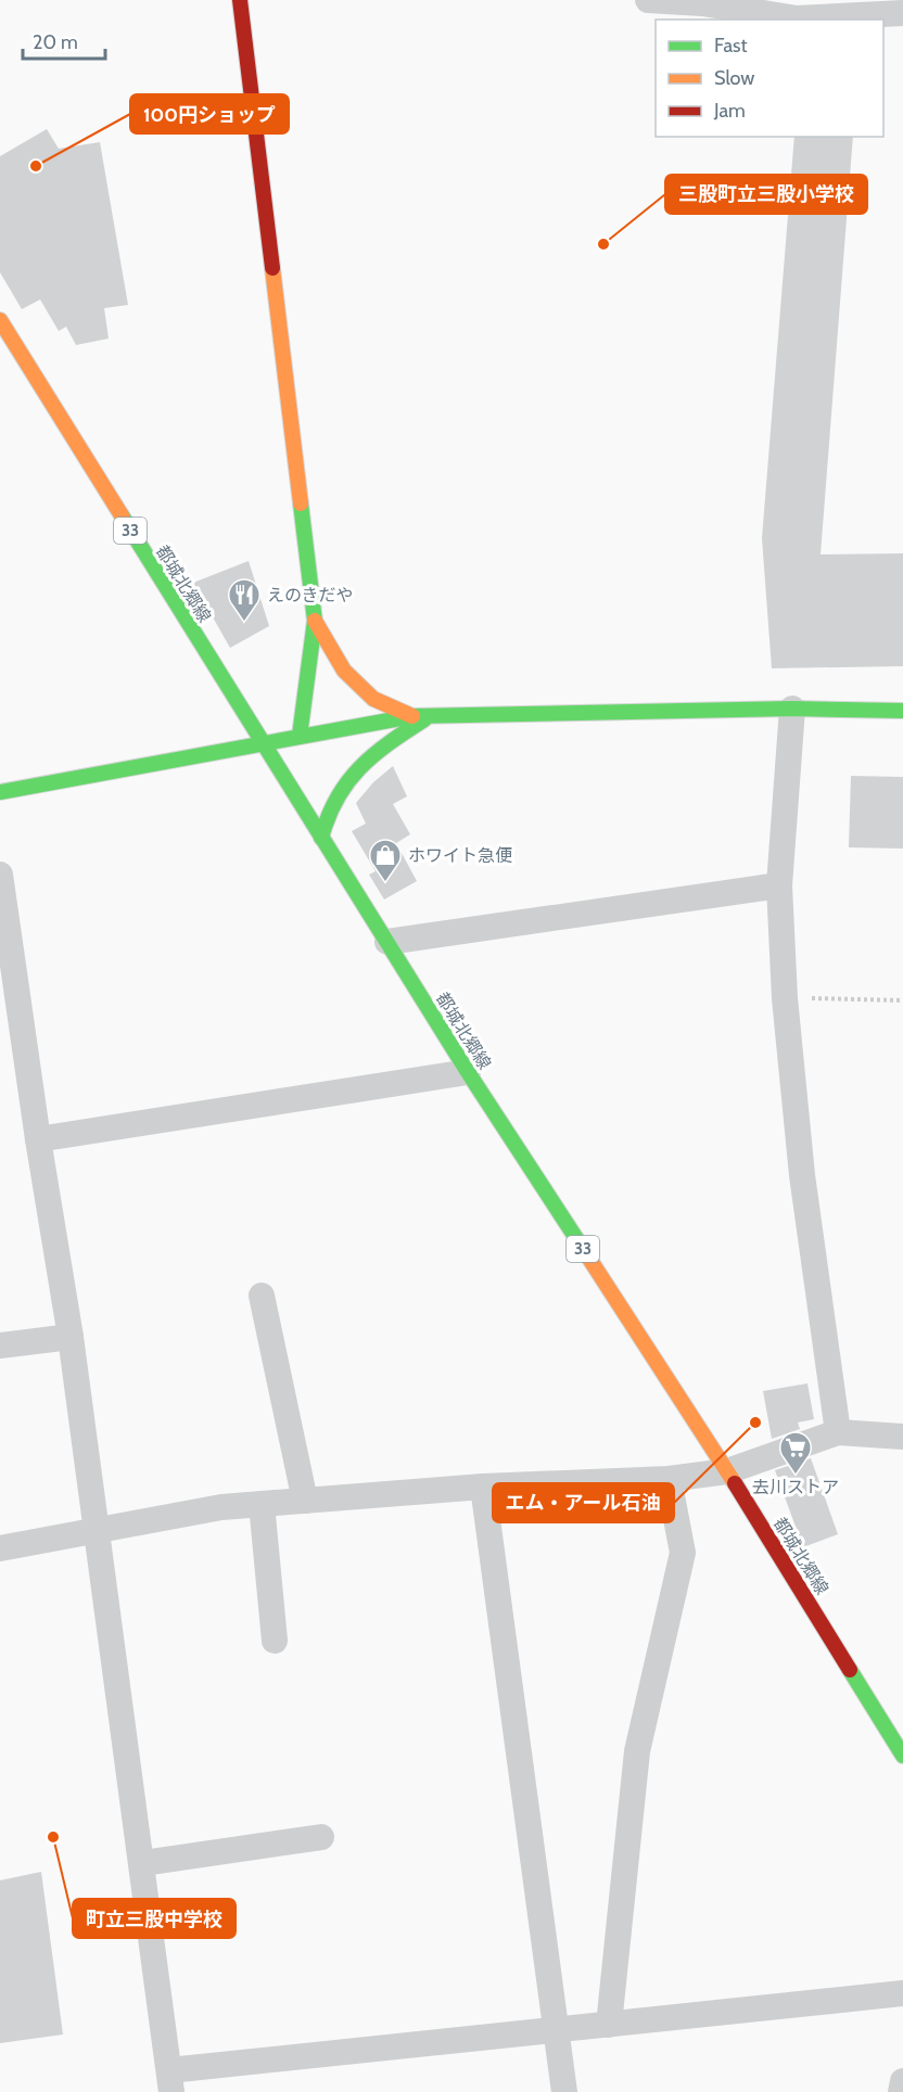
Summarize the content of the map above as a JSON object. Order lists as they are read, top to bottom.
{
  "streets": {
    "street": ["33", "都城北郷線"]
  },
  "places": {
    "other": [
      "100円ショップ",
      "三股町立三股小学校",
      "エム・アール石油",
      "町立三股中学校"
    ],
    "restaurant": ["えのきだや"],
    "shop": ["ホワイト急便"],
    "supermarket": ["去川ストア"]
  },
  "legend": ["Fast", "Slow", "Jam"],
  "scale_bar": "20 m"
}
